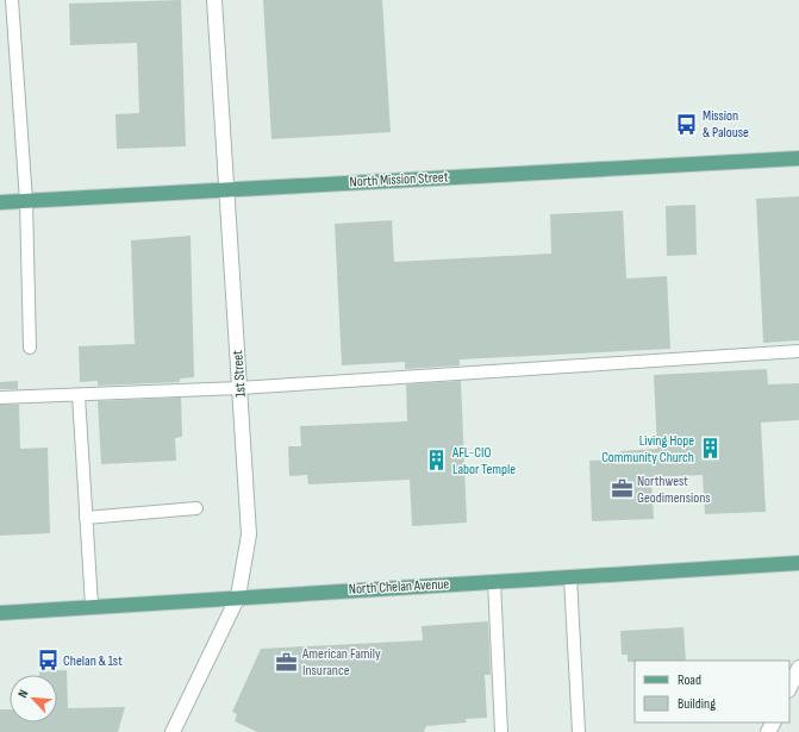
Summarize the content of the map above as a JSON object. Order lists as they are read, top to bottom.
{
  "streets": {
    "main road": ["North Mission Street", "North Chelan Avenue"],
    "street": ["1st Street"]
  },
  "crossings": [
    ["North Mission Street", "1st Street"],
    ["1st Street", "North Chelan Avenue"]
  ],
  "places": {
    "bus stop": ["Mission & Palouse", "Chelan & 1st"],
    "building": ["Living Hope Community Church", "AFL-CIO Labor Temple"],
    "office": ["Northwest Geodimensions", "American Family Insurance"]
  },
  "legend": ["Road", "Building"],
  "north": "top left"
}
